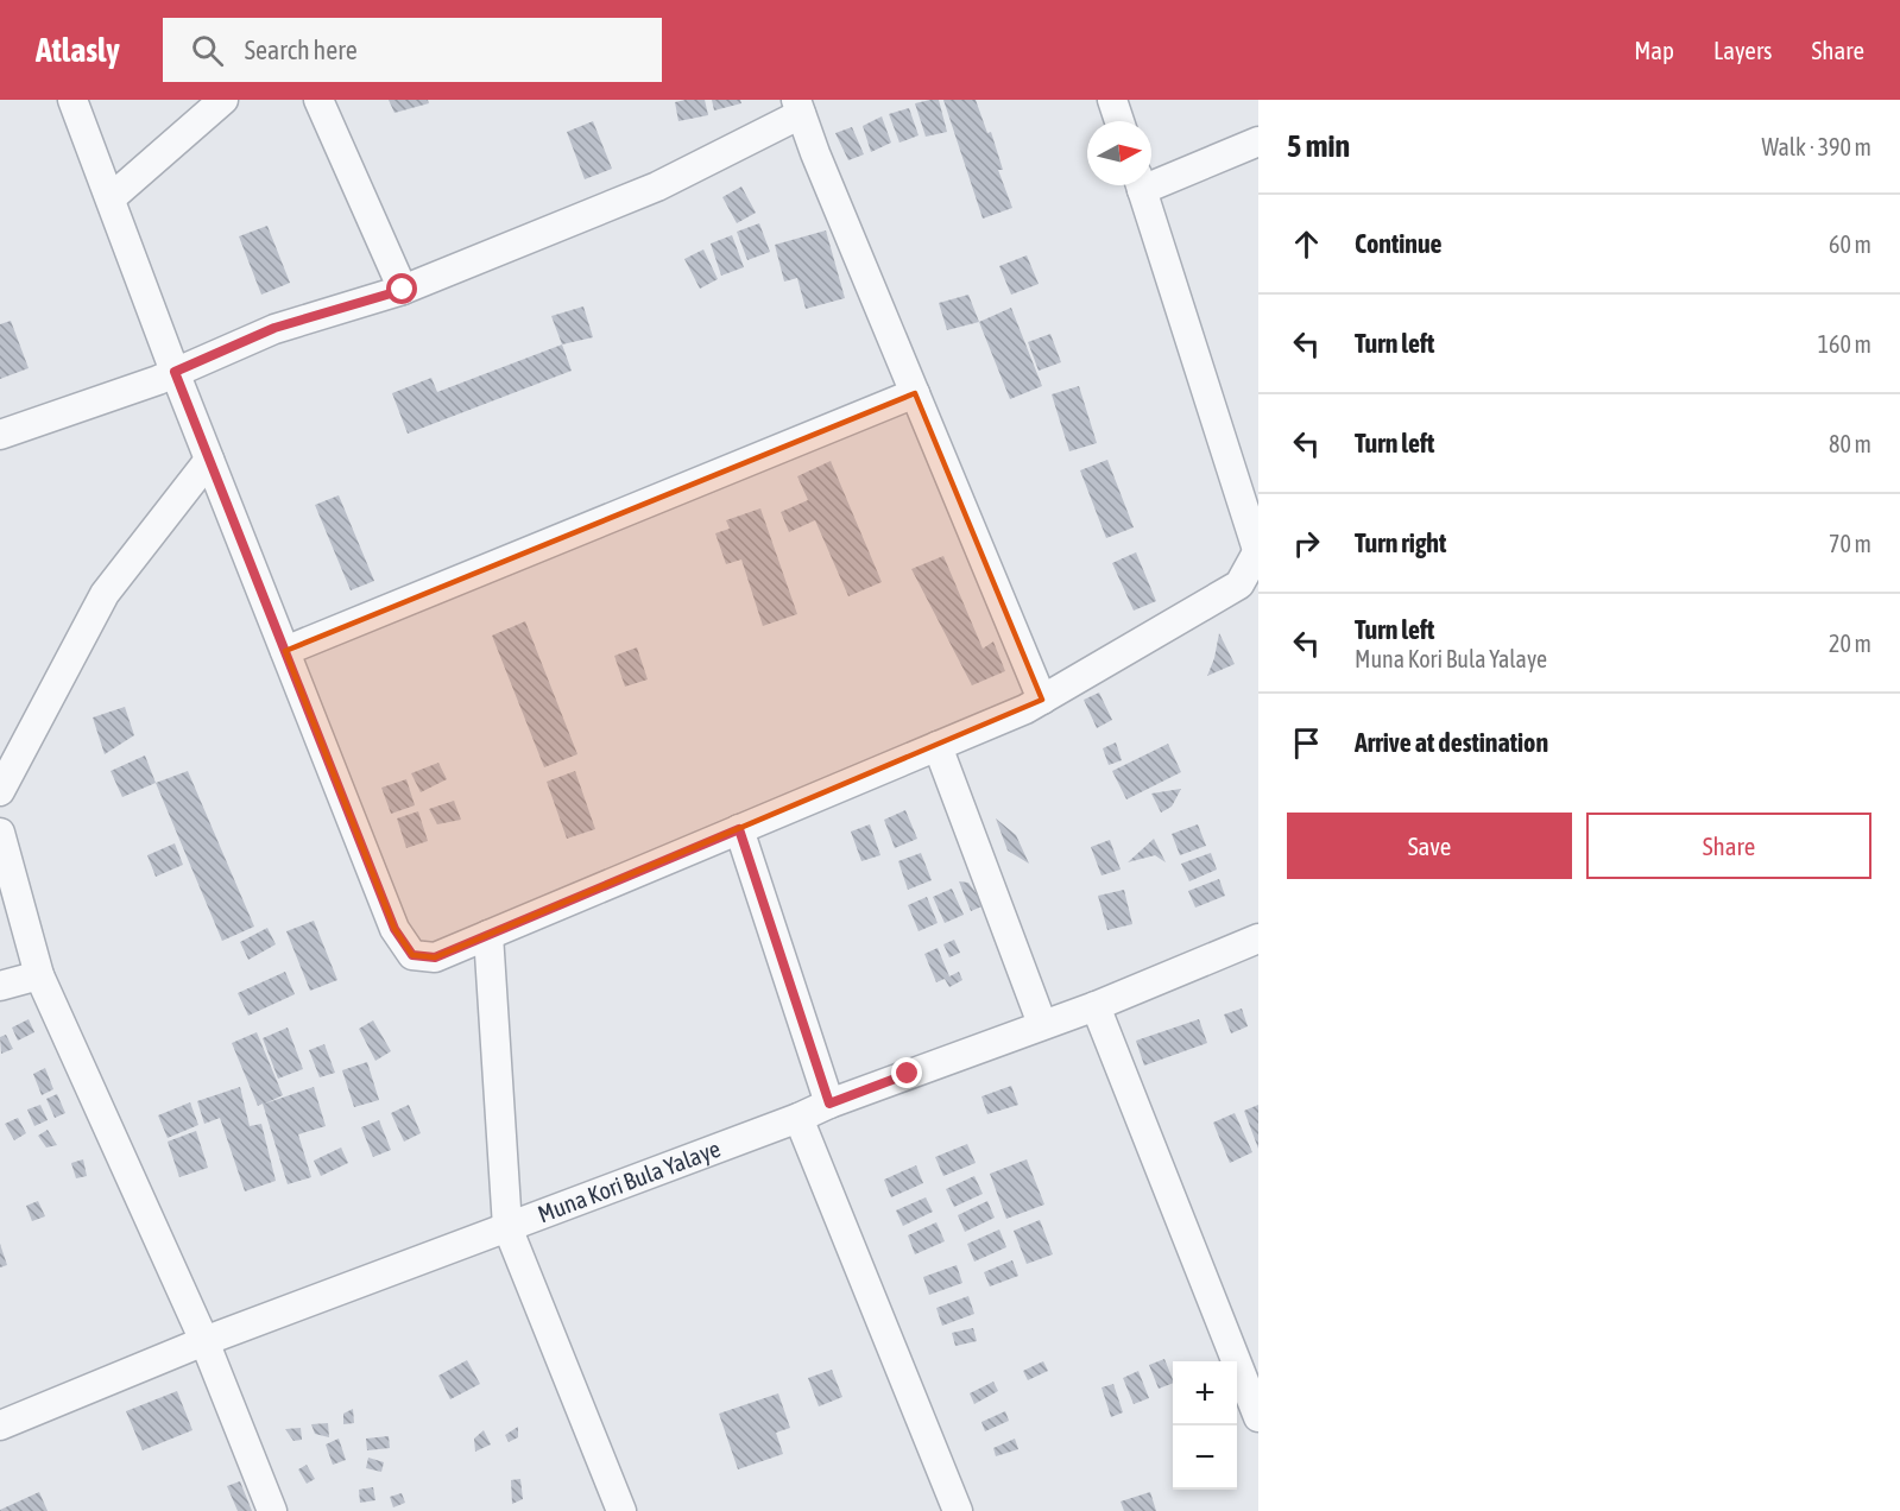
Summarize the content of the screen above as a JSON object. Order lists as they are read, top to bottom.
{
  "streets": {
    "street": ["Muna Kori Bula Yalaye"]
  },
  "north": "right",
  "page": {
    "header": "Atlasly",
    "search": "Search here",
    "nav": ["Map", "Layers", "Share"],
    "heading": ["5 min", "Walk · 390 m"],
    "list": [
      ["Continue", "60 m"],
      ["Turn left", "160 m"],
      ["Turn left", "80 m"],
      ["Turn right", "70 m"],
      ["Turn left", "Muna Kori Bula Yalaye", "20 m"],
      "Arrive at destination"
    ],
    "buttons": ["Save", "Share"],
    "map_buttons": ["+", "−"]
  }
}
